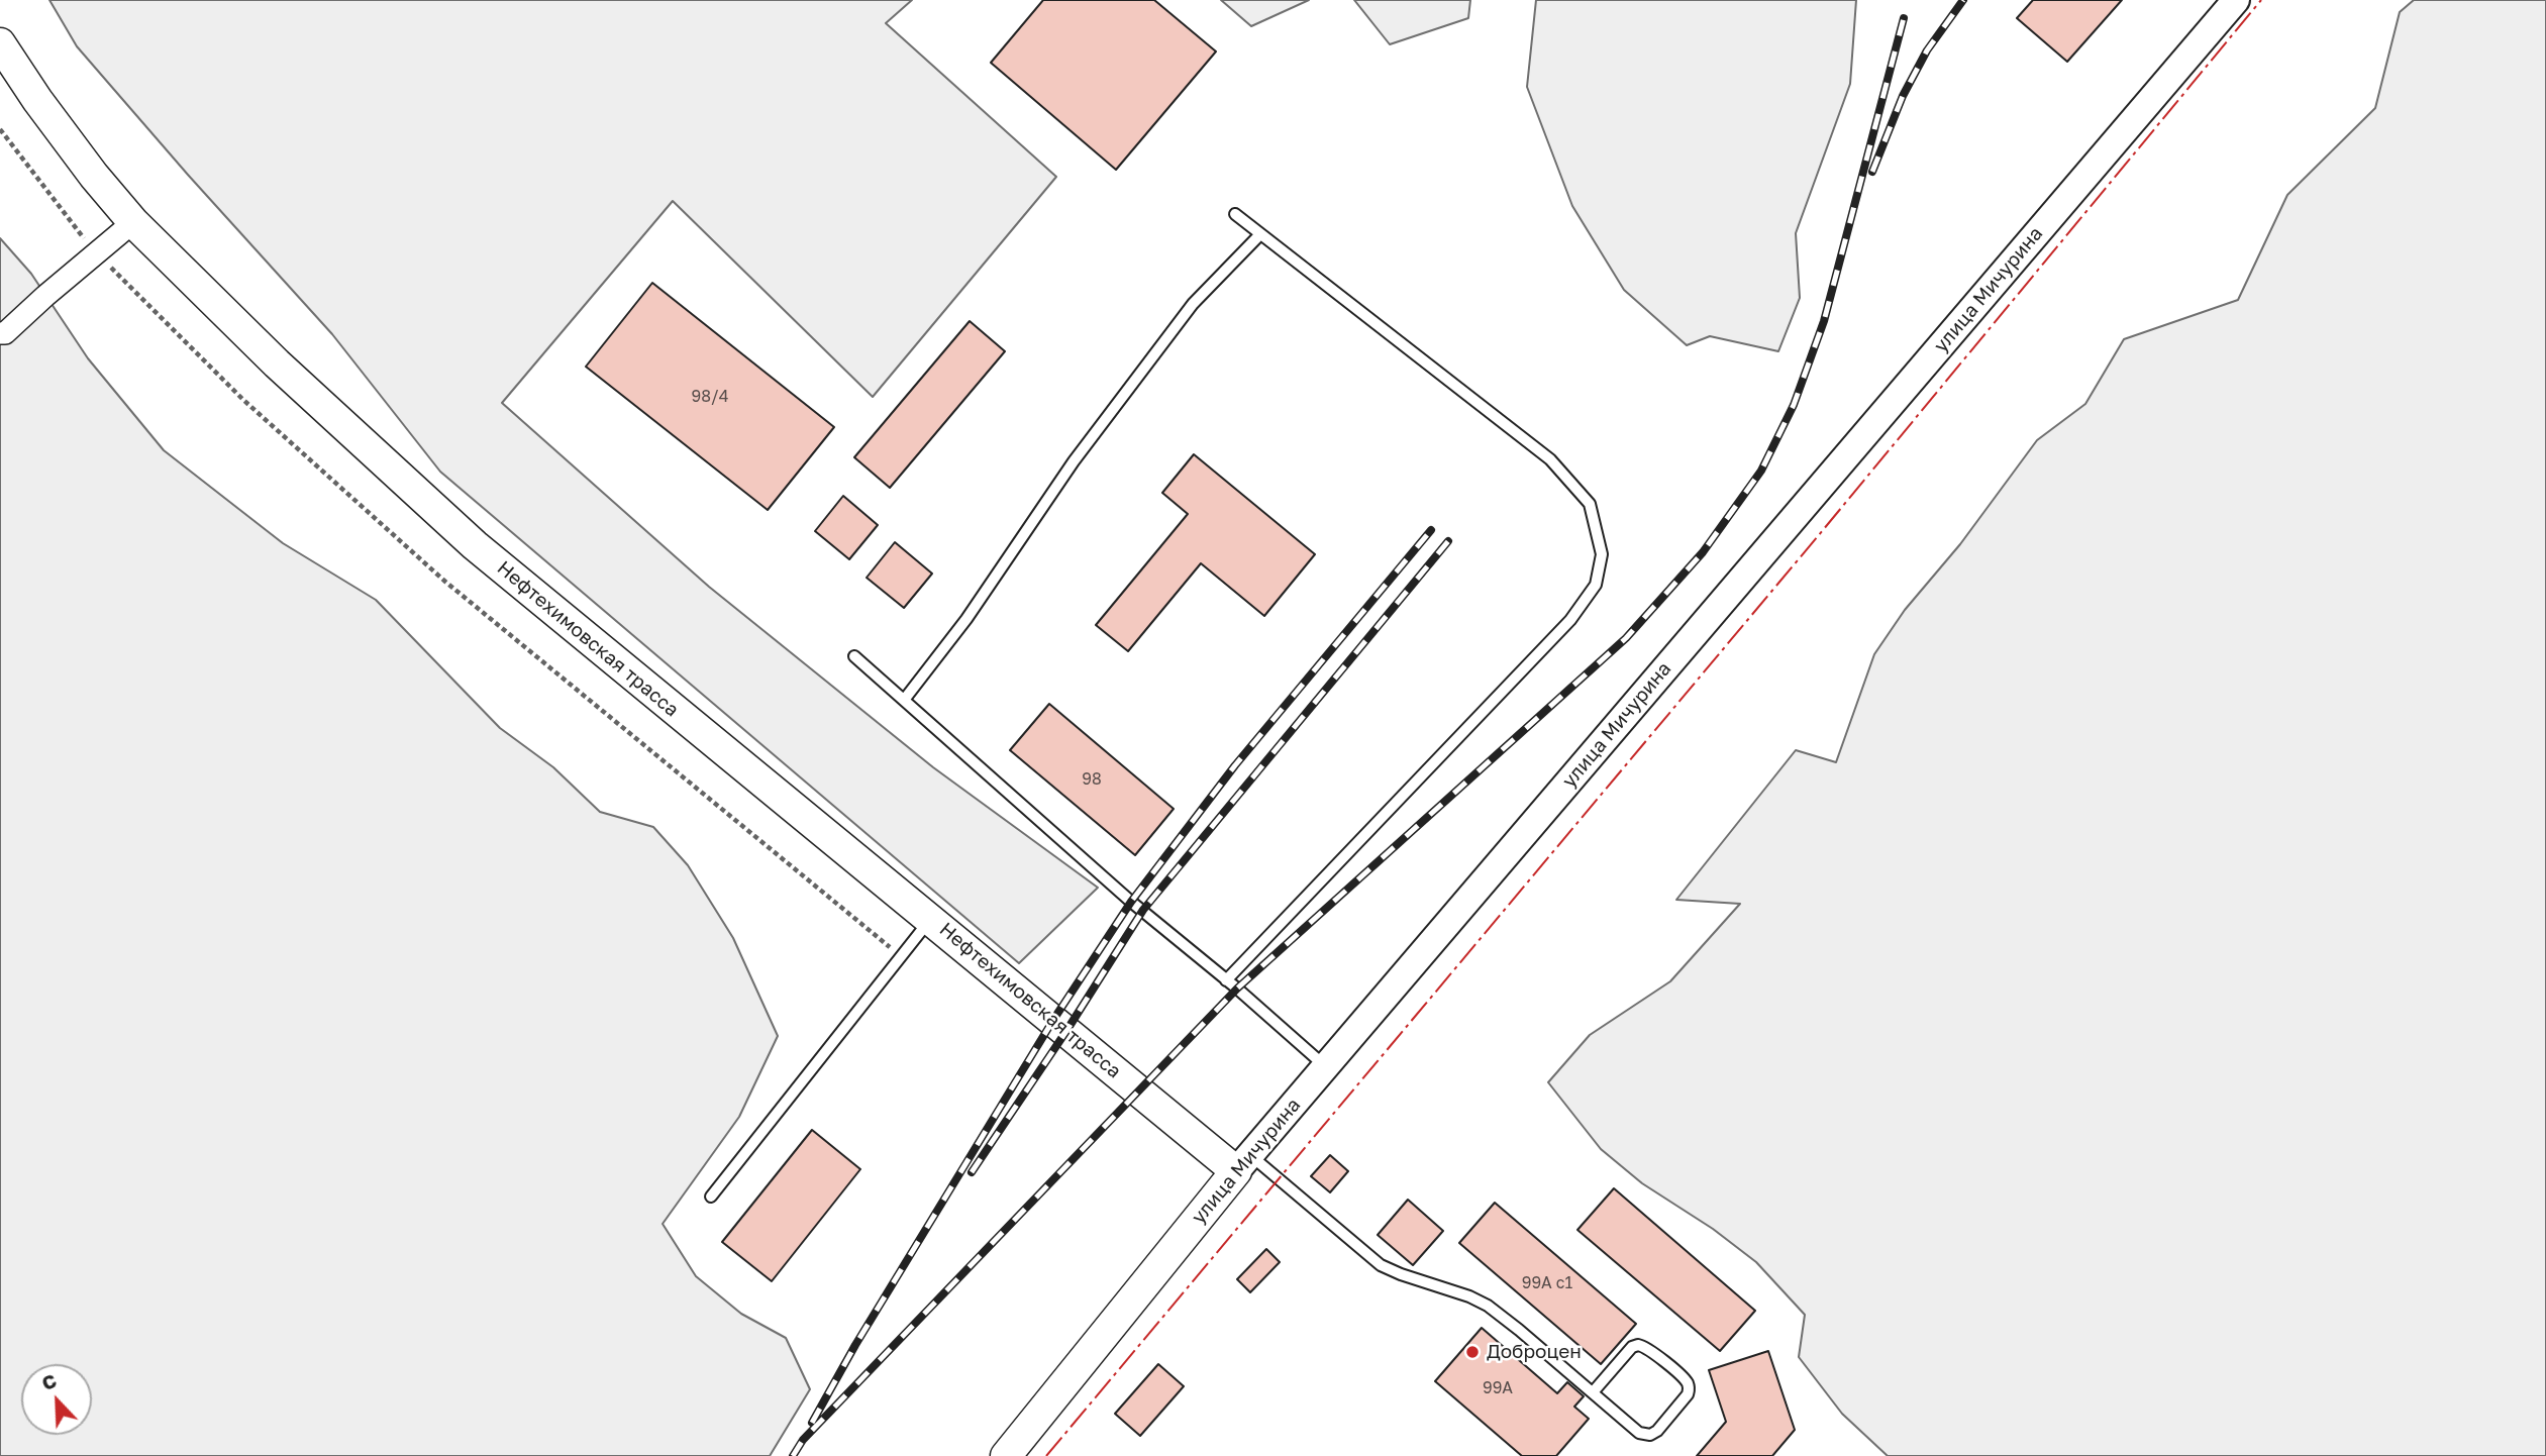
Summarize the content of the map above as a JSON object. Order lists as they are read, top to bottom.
{
  "streets": {
    "main road": ["улица Мичурина", "Нефтехимовская трасса"]
  },
  "crossings": [
    ["улица Мичурина", "Нефтехимовская трасса"]
  ],
  "places": ["Доброцен"],
  "house_numbers": [
    "98/4",
    "98",
    "99А с1",
    "99А"
  ],
  "north": "top left"
}
